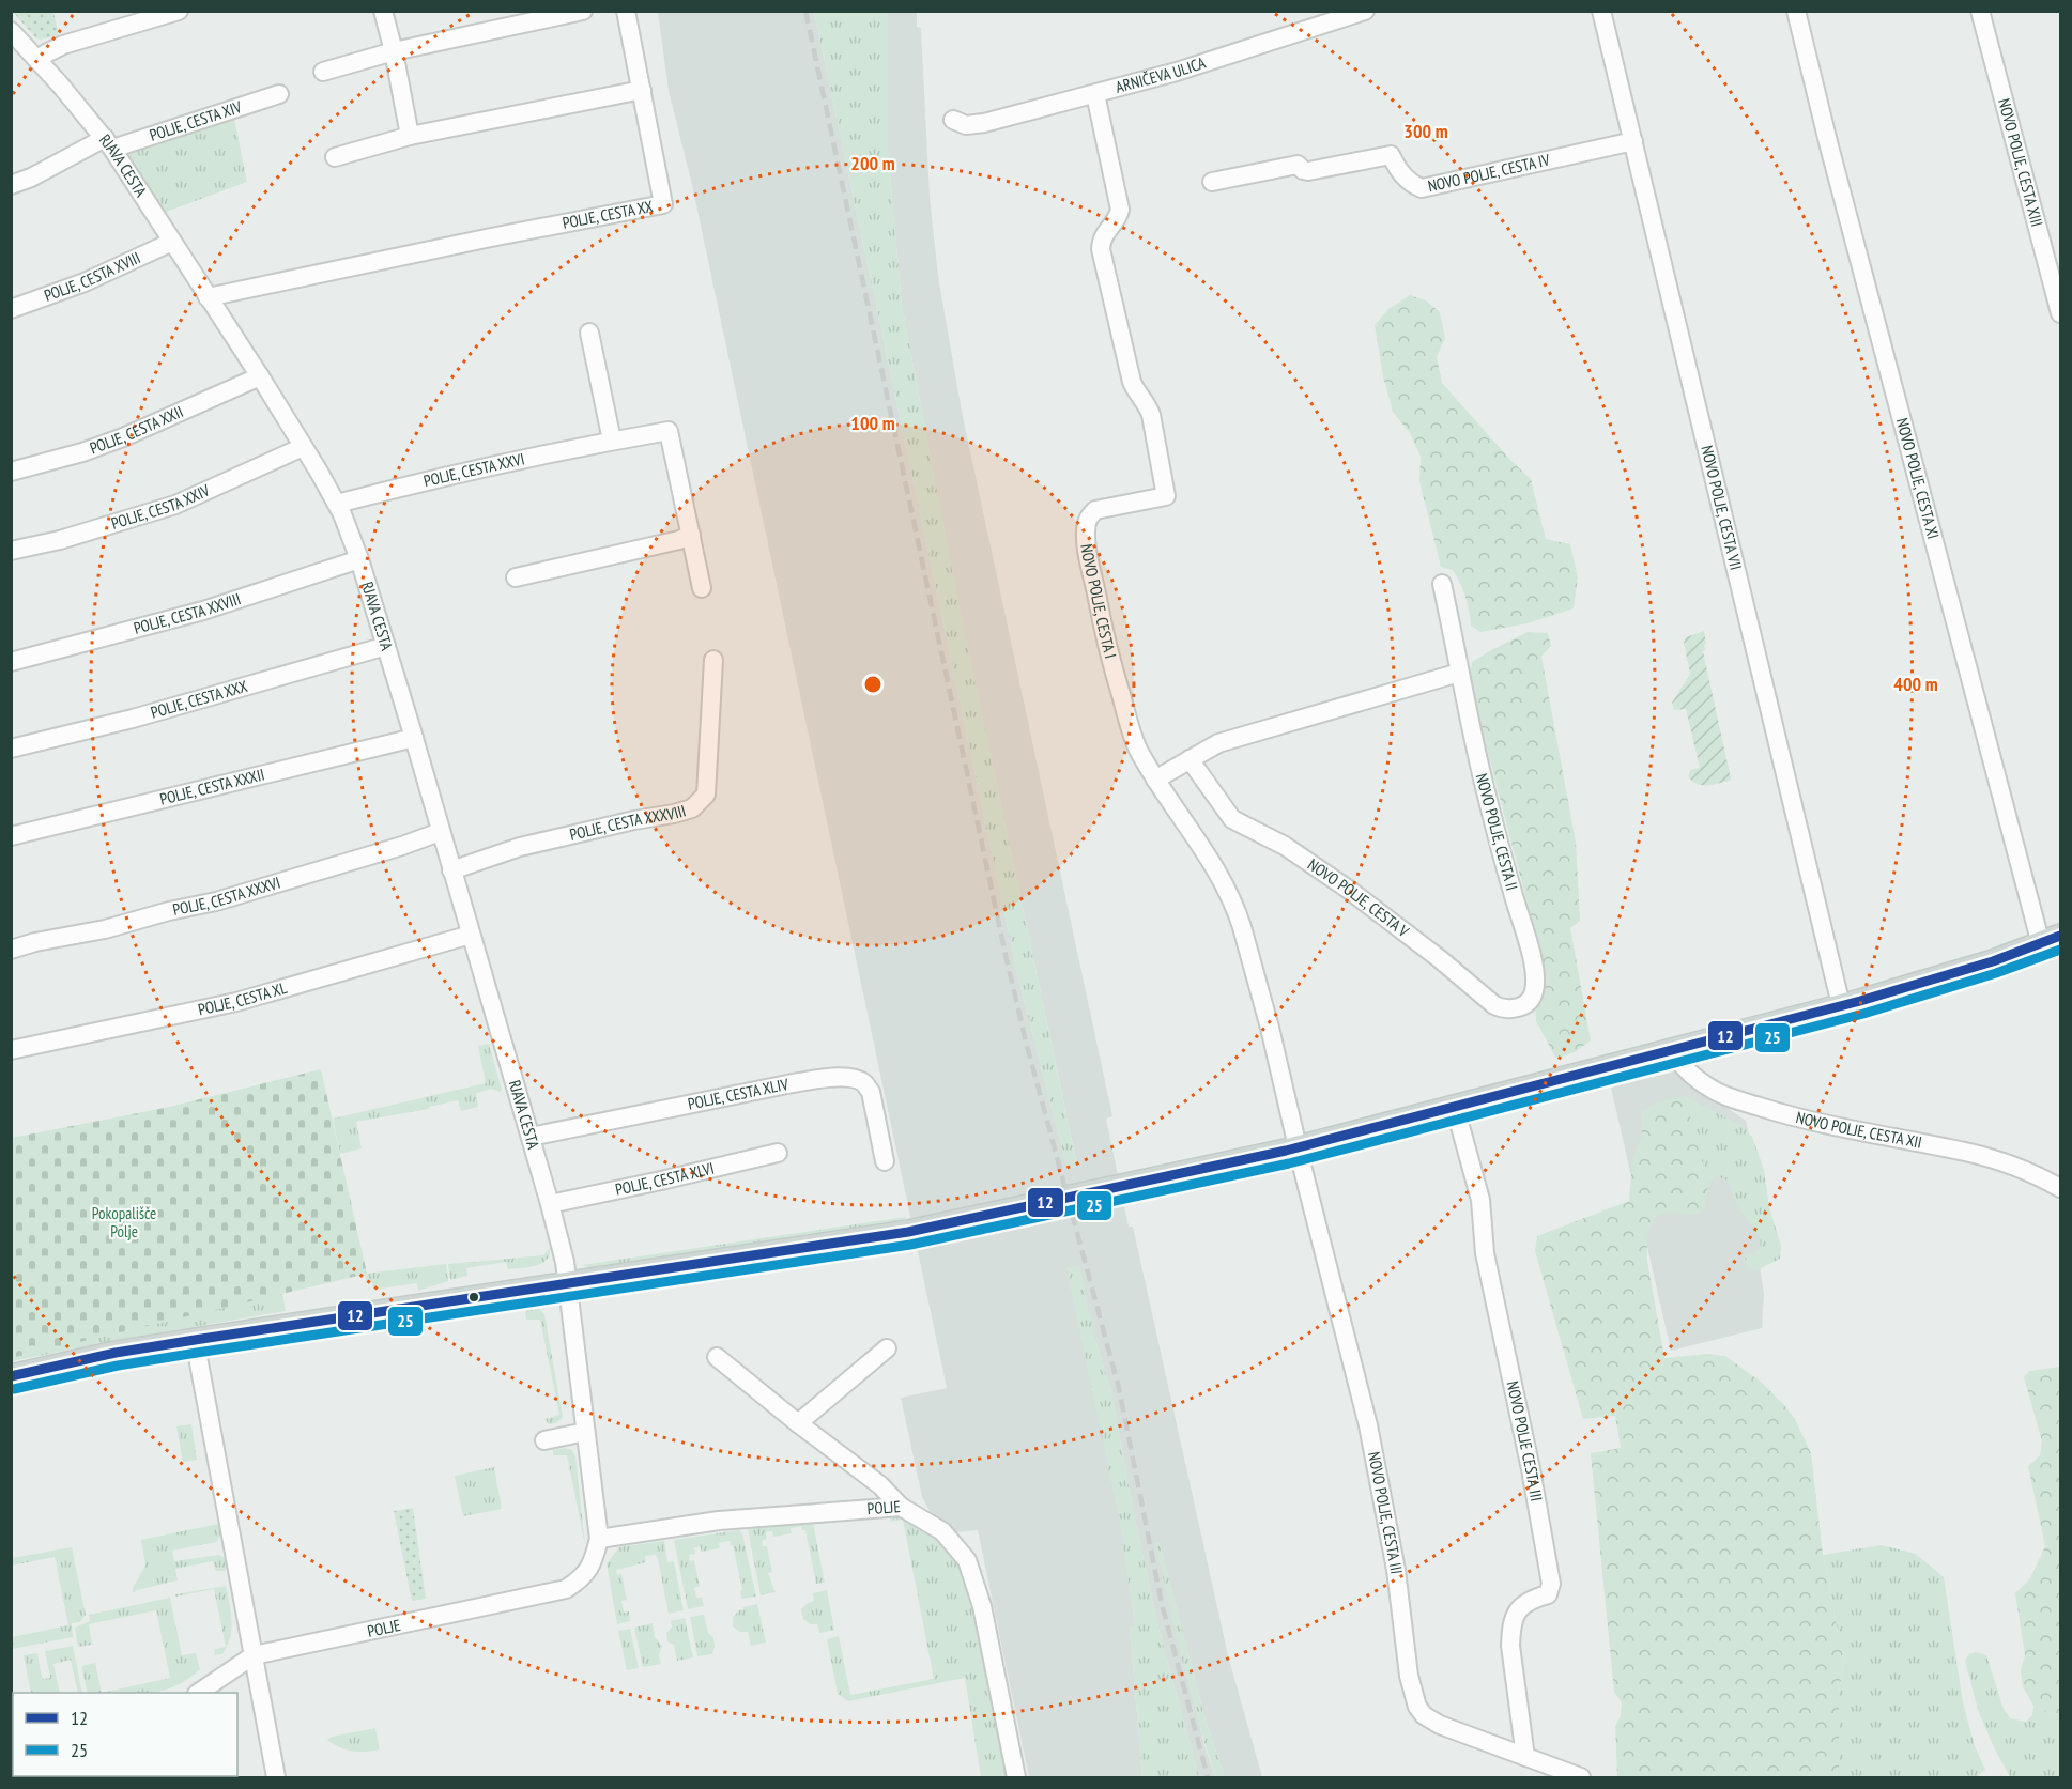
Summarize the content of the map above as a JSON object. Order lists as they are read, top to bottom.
{
  "streets": {
    "street": [
      "ARNIČEVA ULICA",
      "POLJE, CESTA XIV",
      "NOVO POLJE, CESTA XIII",
      "RJAVA CESTA",
      "NOVO POLJE, CESTA IV",
      "POLJE, CESTA XX",
      "POLJE, CESTA XVIII",
      "POLJE, CESTA XXII",
      "POLJE, CESTA XXVI",
      "NOVO POLJE, CESTA XI",
      "POLJE, CESTA XXIV",
      "NOVO POLJE, CESTA VII",
      "NOVO POLJE, CESTA I",
      "POLJE, CESTA XXVIII",
      "POLJE, CESTA XXX",
      "POLJE, CESTA XXXII",
      "POLJE, CESTA XXXVIII",
      "NOVO POLJE, CESTA II",
      "POLJE, CESTA XXXVI",
      "NOVO POLJE, CESTA V",
      "POLJE, CESTA XL",
      "POLJE, CESTA XLIV",
      "NOVO POLJE, CESTA XII",
      "POLJE, CESTA XLVI",
      "NOVO POLJE CESTA III",
      "POLJE",
      "NOVO POLJE, CESTA III"
    ]
  },
  "crossings": [
    ["ARNIČEVA ULICA", "NOVO POLJE, CESTA I"],
    ["POLJE, CESTA XIV", "RJAVA CESTA"],
    ["RJAVA CESTA", "POLJE, CESTA XX"],
    ["RJAVA CESTA", "POLJE, CESTA XVIII"],
    ["RJAVA CESTA", "POLJE, CESTA XXII"],
    ["RJAVA CESTA", "POLJE, CESTA XXVI"],
    ["RJAVA CESTA", "POLJE, CESTA XXIV"],
    ["RJAVA CESTA", "POLJE, CESTA XXVIII"],
    ["RJAVA CESTA", "POLJE, CESTA XXX"],
    ["RJAVA CESTA", "POLJE, CESTA XXXII"],
    ["RJAVA CESTA", "POLJE, CESTA XXXVIII"],
    ["RJAVA CESTA", "POLJE, CESTA XXXVI"],
    ["RJAVA CESTA", "POLJE, CESTA XL"],
    ["RJAVA CESTA", "POLJE, CESTA XLIV"],
    ["RJAVA CESTA", "POLJE, CESTA XLVI"],
    ["RJAVA CESTA", "POLJE"],
    ["NOVO POLJE, CESTA IV", "NOVO POLJE, CESTA VII"],
    ["NOVO POLJE, CESTA I", "NOVO POLJE, CESTA III"],
    ["NOVO POLJE, CESTA II", "NOVO POLJE, CESTA V"],
    ["NOVO POLJE CESTA III", "NOVO POLJE, CESTA III"]
  ],
  "parks": ["Pokopališče Polje"],
  "lines": ["transit line 12", "transit line 25"],
  "legend": ["12", "25"],
  "rings": [
    "300 m",
    "200 m",
    "100 m",
    "400 m"
  ]
}
